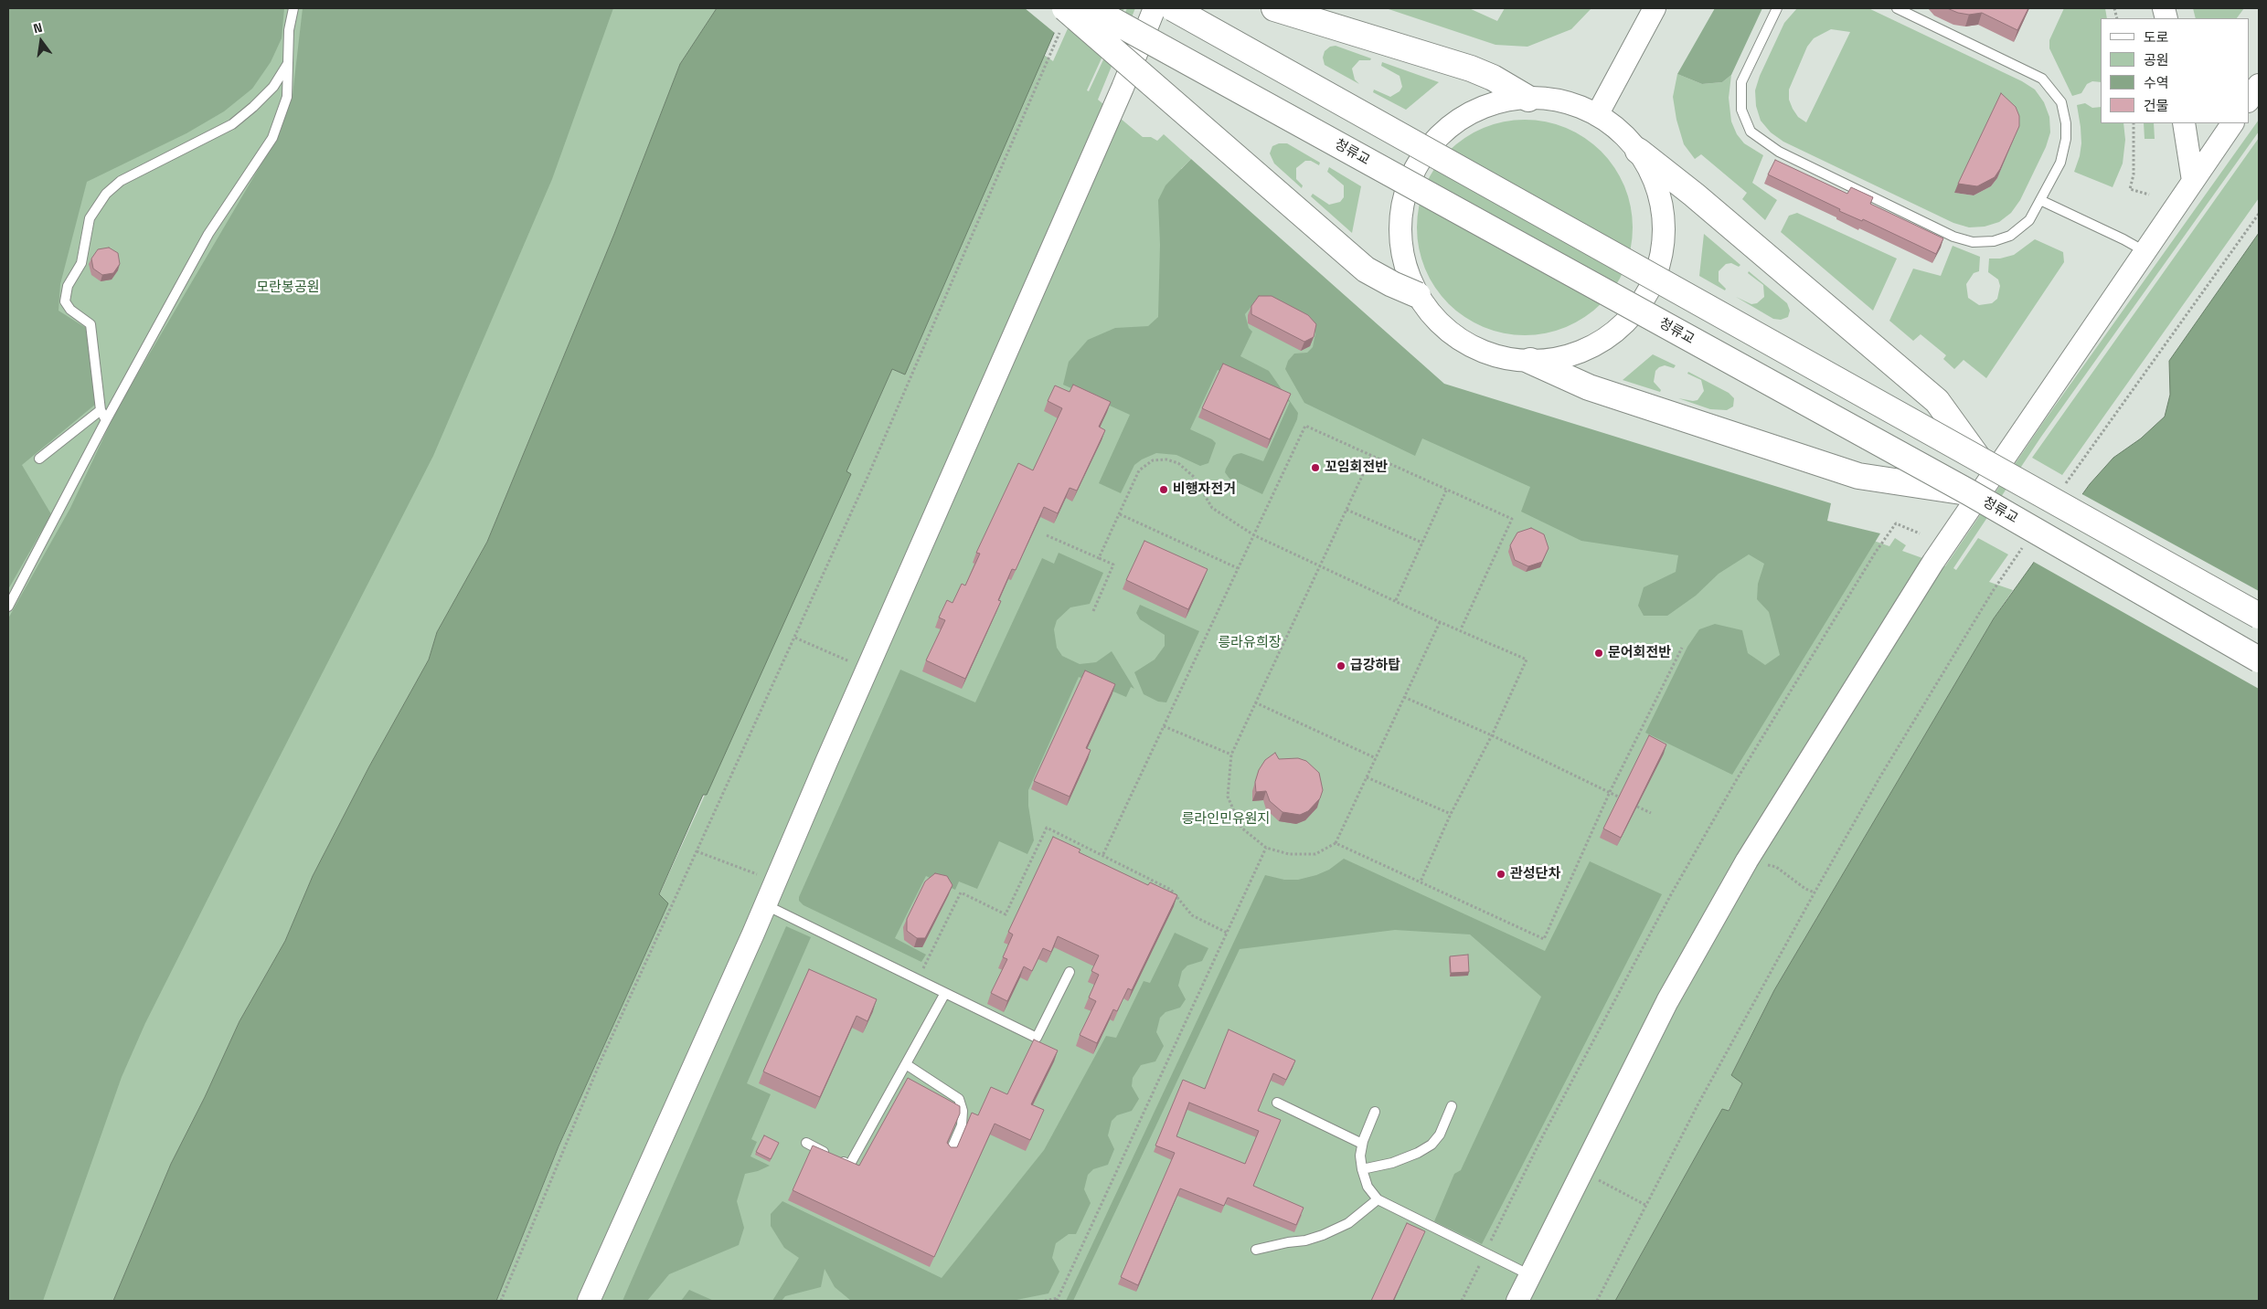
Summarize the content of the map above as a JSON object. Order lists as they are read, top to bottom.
{
  "streets": {
    "main road": ["청류교"]
  },
  "parks": ["모란봉공원", "릉라유희장", "릉라인민유원지"],
  "places": [
    "꼬임회전반",
    "비행자전거",
    "문어회전반",
    "급강하탑",
    "관성단차"
  ],
  "legend": [
    "도로",
    "공원",
    "수역",
    "건물"
  ],
  "north": "top"
}
